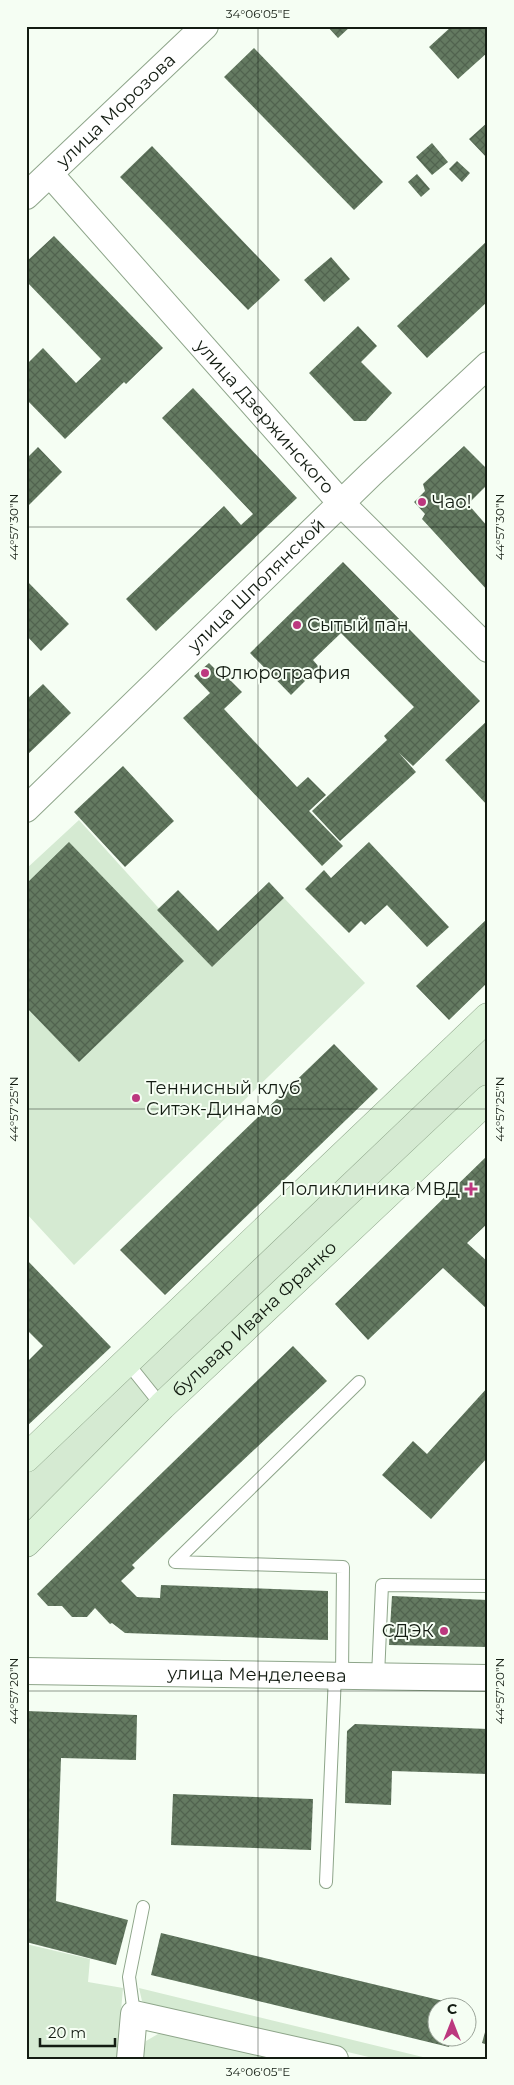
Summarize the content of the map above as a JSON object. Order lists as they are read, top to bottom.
{
  "streets": {
    "street": [
      "улица Морозова",
      "улица Дзержинского",
      "улица Шполянской",
      "бульвар Ивана Франко",
      "улица Менделеева"
    ]
  },
  "crossings": [
    ["улица Морозова", "улица Дзержинского"],
    ["улица Дзержинского", "улица Шполянской"]
  ],
  "places": {
    "other": [
      "Чао!",
      "Сытый пан",
      "Флюрография",
      "Теннисный клуб Ситэк-Динамо",
      "СДЭК"
    ],
    "health": ["Поликлиника МВД"]
  },
  "scale_bar": "20 m",
  "north": "top",
  "coordinates": [
    "34°06'05\"E",
    "44°57'30\"N",
    "44°57'25\"N",
    "44°57'20\"N"
  ]
}
